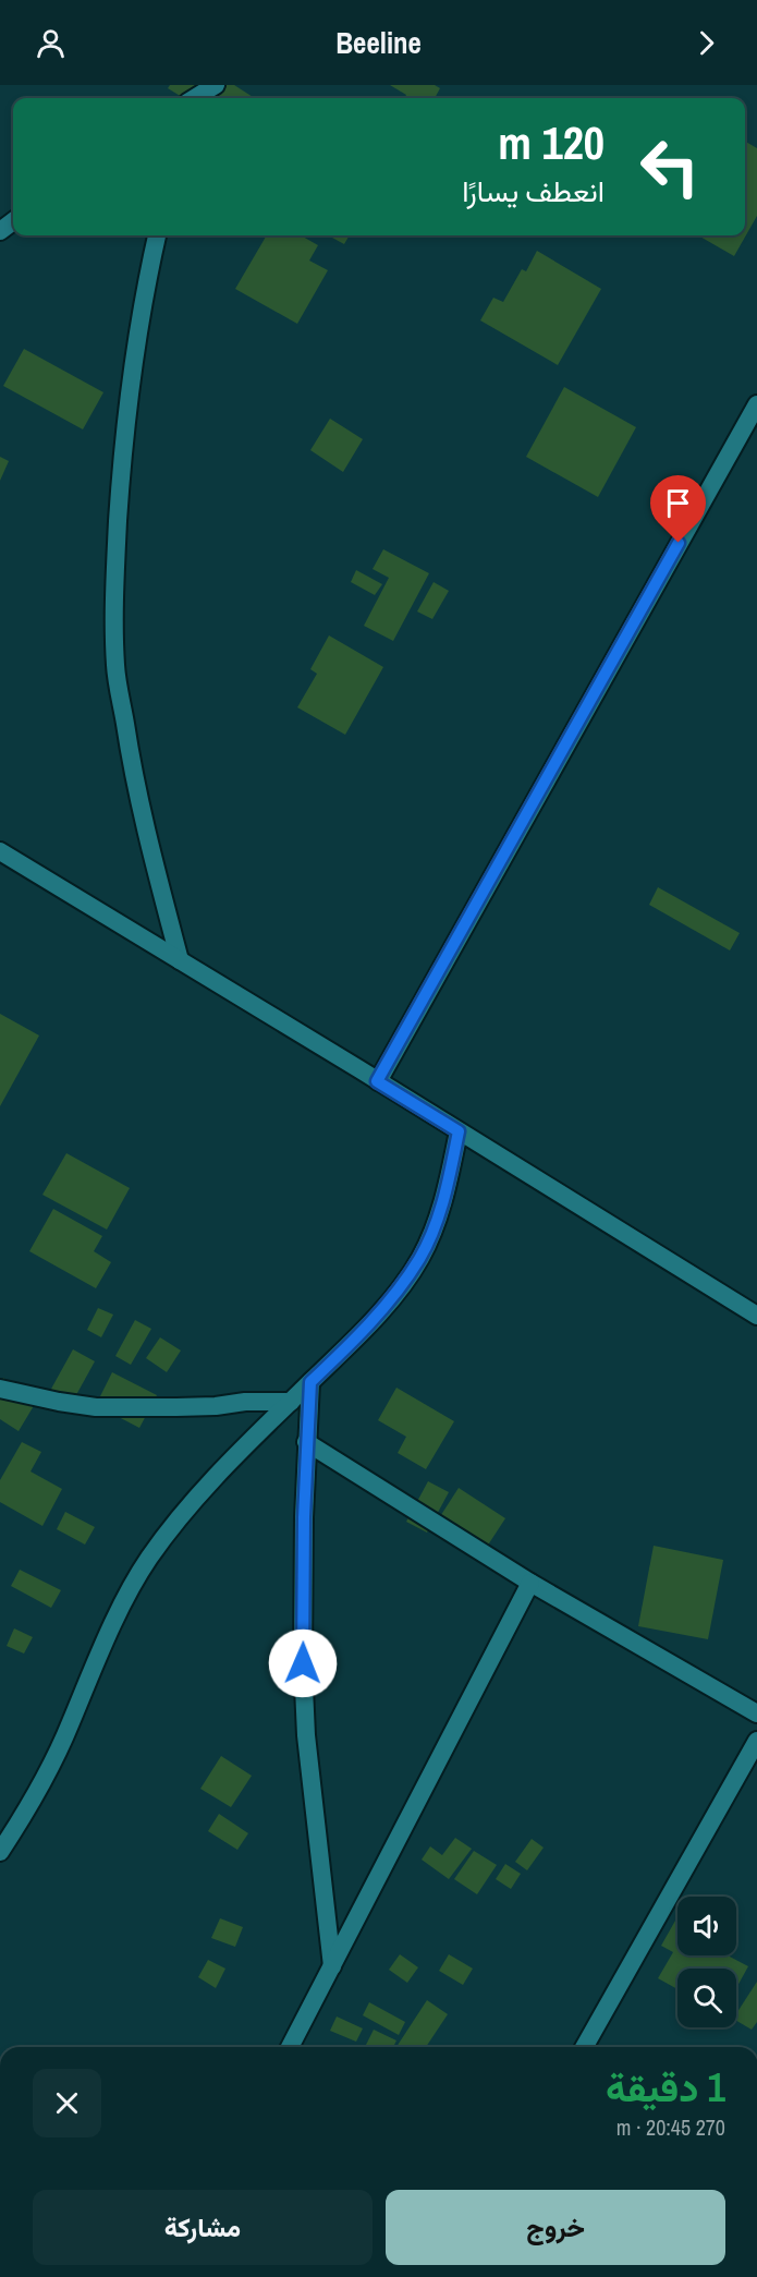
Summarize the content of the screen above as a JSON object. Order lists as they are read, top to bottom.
{
  "page": {
    "header": "Beeline",
    "turn": ["120 m", "انعطف يسارًا"],
    "heading": ["1 دقيقة", "270 m · 20:45"],
    "buttons": ["خروج", "مشاركة"]
  }
}
